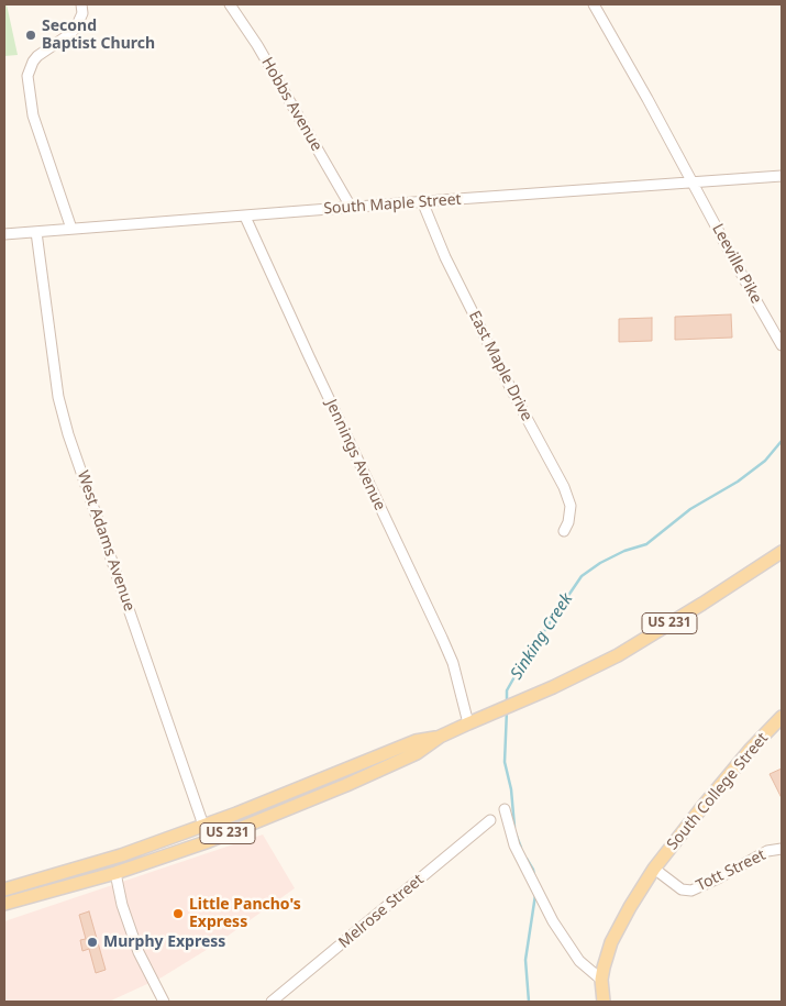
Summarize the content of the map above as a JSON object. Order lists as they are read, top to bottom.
{
  "streets": {
    "main road": ["US 231", "South College Street"],
    "street": [
      "Hobbs Avenue",
      "South Maple Street",
      "Leeville Pike",
      "East Maple Drive",
      "Jennings Avenue",
      "West Adams Avenue",
      "Tott Street",
      "Melrose Street"
    ]
  },
  "crossings": [
    ["Hobbs Avenue", "South Maple Street"],
    ["South Maple Street", "Leeville Pike"],
    ["South Maple Street", "East Maple Drive"],
    ["South Maple Street", "Jennings Avenue"],
    ["South Maple Street", "West Adams Avenue"],
    ["Jennings Avenue", "US 231"],
    ["West Adams Avenue", "US 231"],
    ["South College Street", "Tott Street"]
  ],
  "water": ["Sinking Creek"],
  "places": ["Second Baptist Church", "Little Pancho's Express", "Murphy Express"]
}
